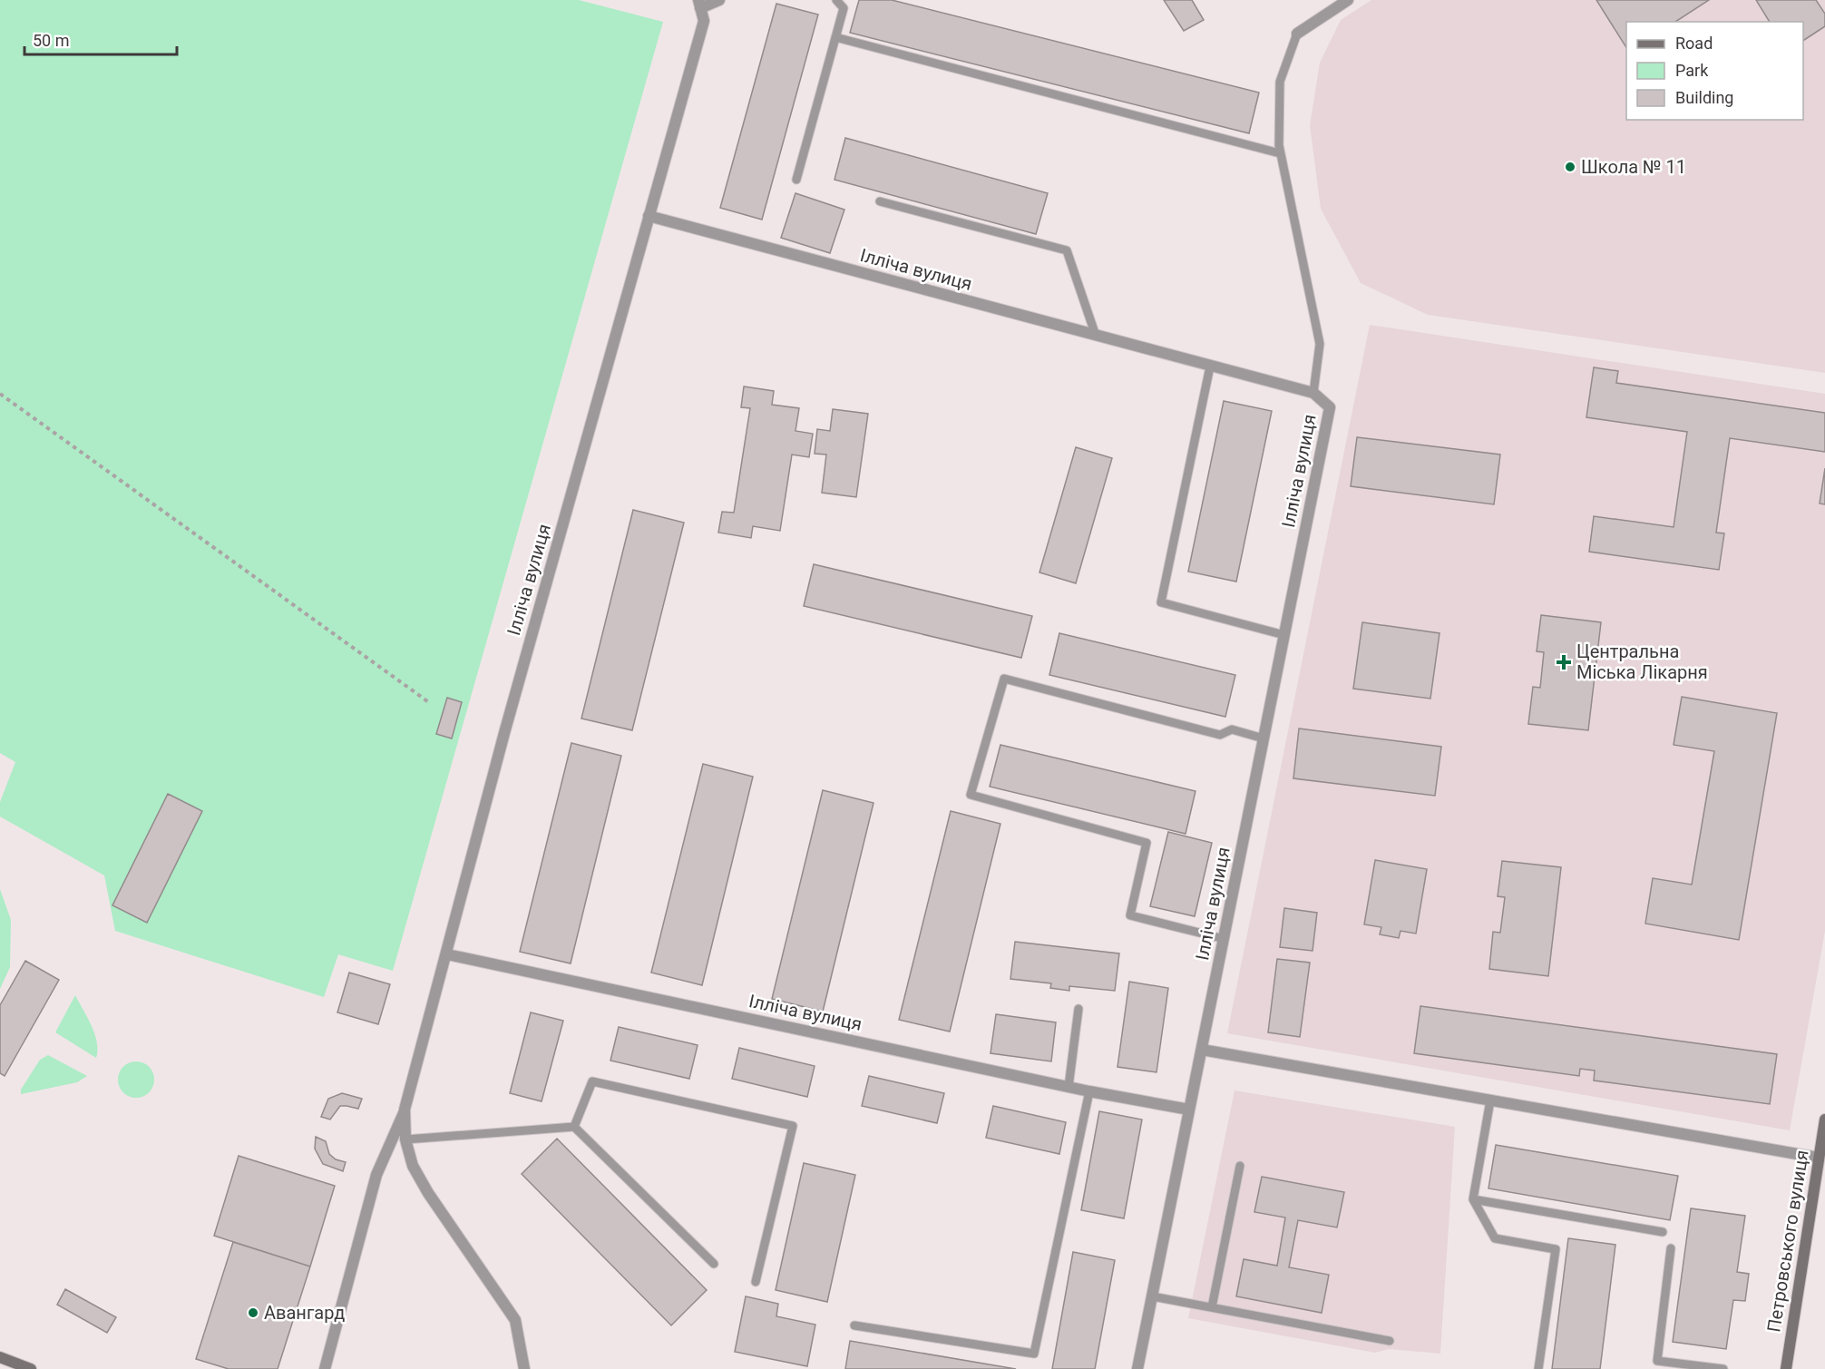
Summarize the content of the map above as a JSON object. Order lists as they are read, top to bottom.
{
  "streets": {
    "street": ["Ілліча вулиця", "Петровського вулиця"]
  },
  "places": {
    "other": ["Школа № 11", "Авангард"],
    "health": ["Центральна Міська Лікарня"]
  },
  "legend": ["Road", "Park", "Building"],
  "scale_bar": "50 m"
}
